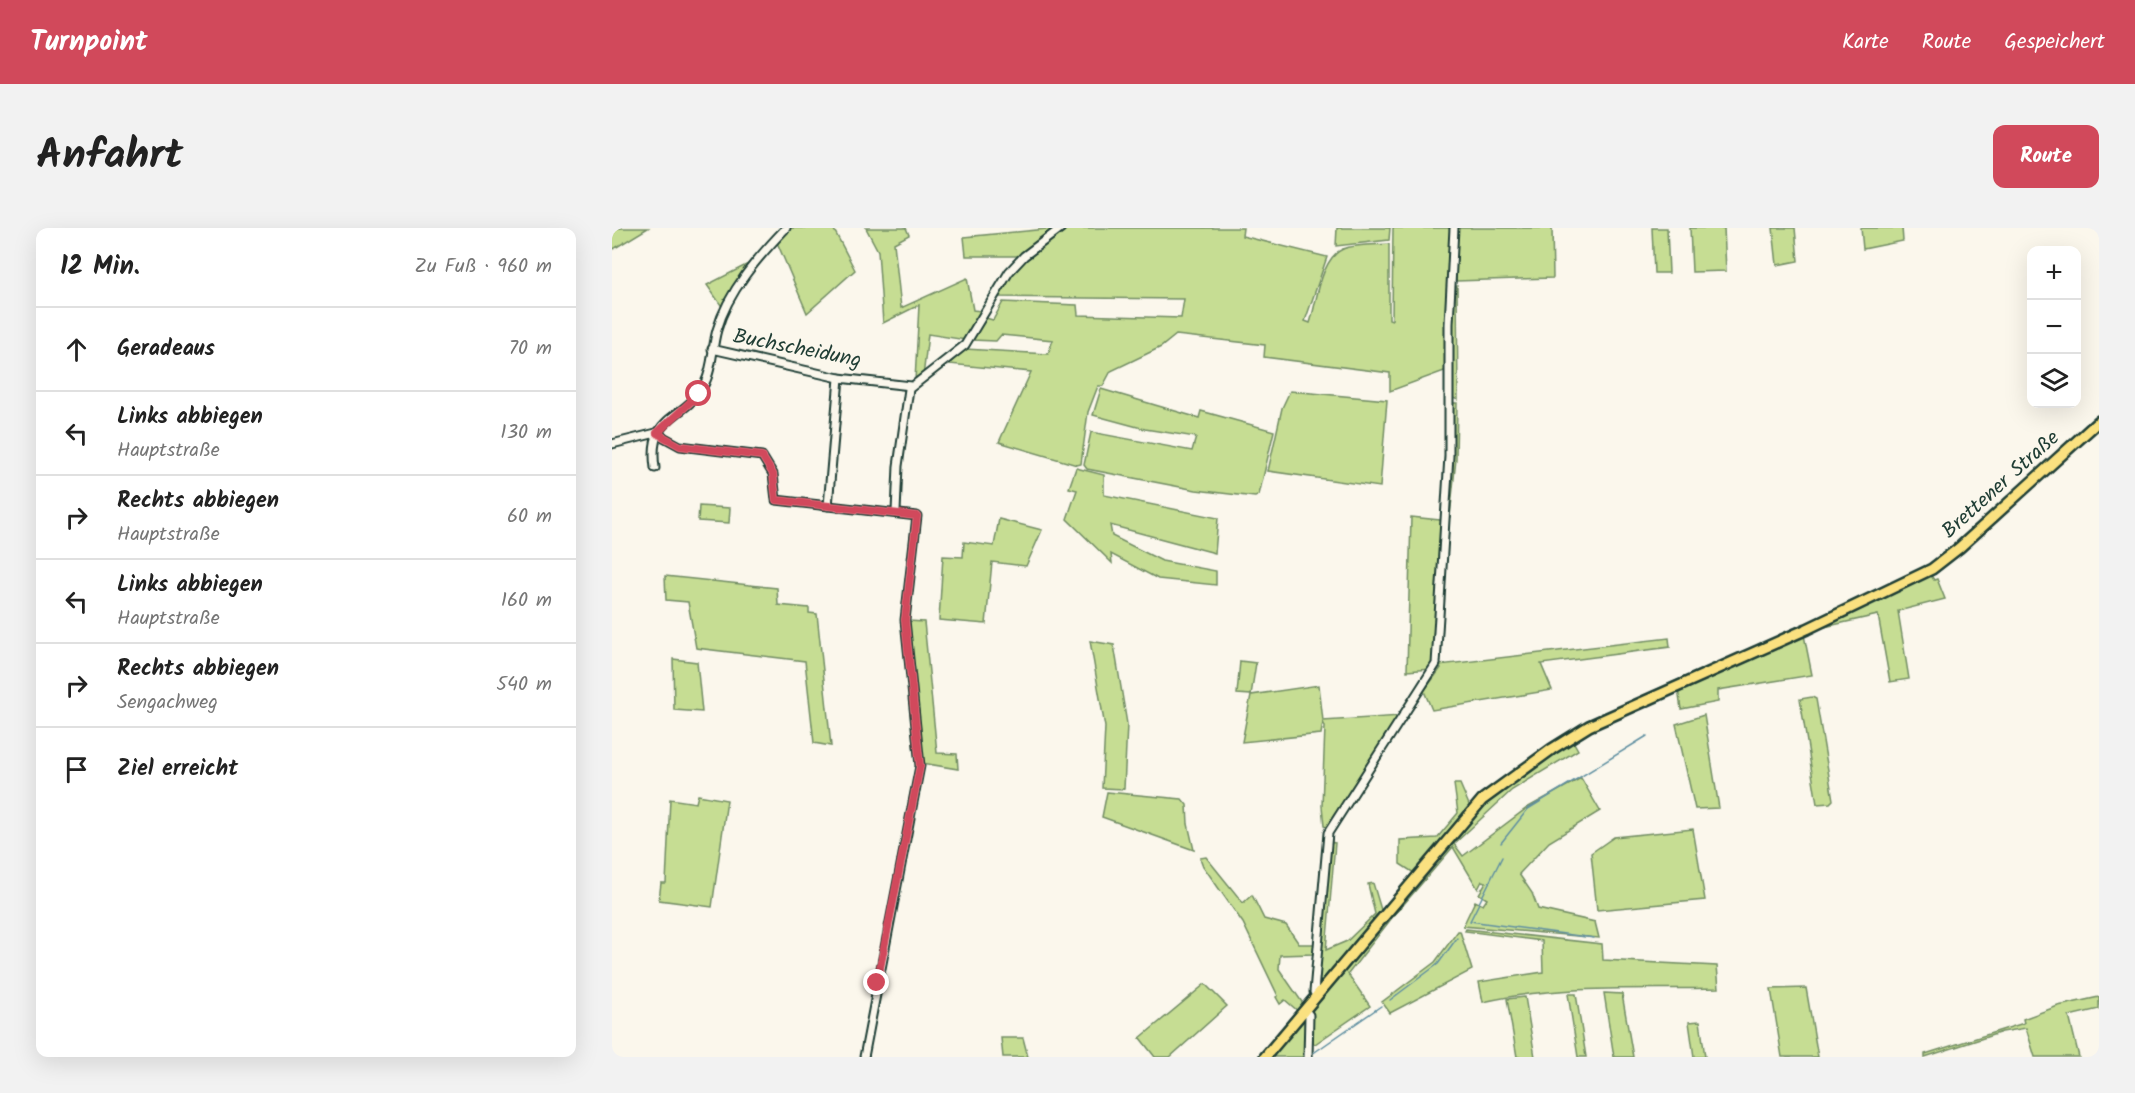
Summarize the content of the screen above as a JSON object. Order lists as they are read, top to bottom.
{
  "streets": {
    "main road": ["Brettener Straße"],
    "street": ["Buchscheidung"]
  },
  "page": {
    "header": "Turnpoint",
    "nav": ["Karte", "Route", "Gespeichert"],
    "title": "Anfahrt",
    "buttons": "Route",
    "heading": ["12 Min.", "Zu Fuß · 960 m"],
    "map_buttons": ["+", "−"],
    "list": [
      ["Geradeaus", "70 m"],
      ["Links abbiegen", "Hauptstraße", "130 m"],
      ["Rechts abbiegen", "Hauptstraße", "60 m"],
      ["Links abbiegen", "Hauptstraße", "160 m"],
      ["Rechts abbiegen", "Sengachweg", "540 m"],
      "Ziel erreicht"
    ]
  }
}
